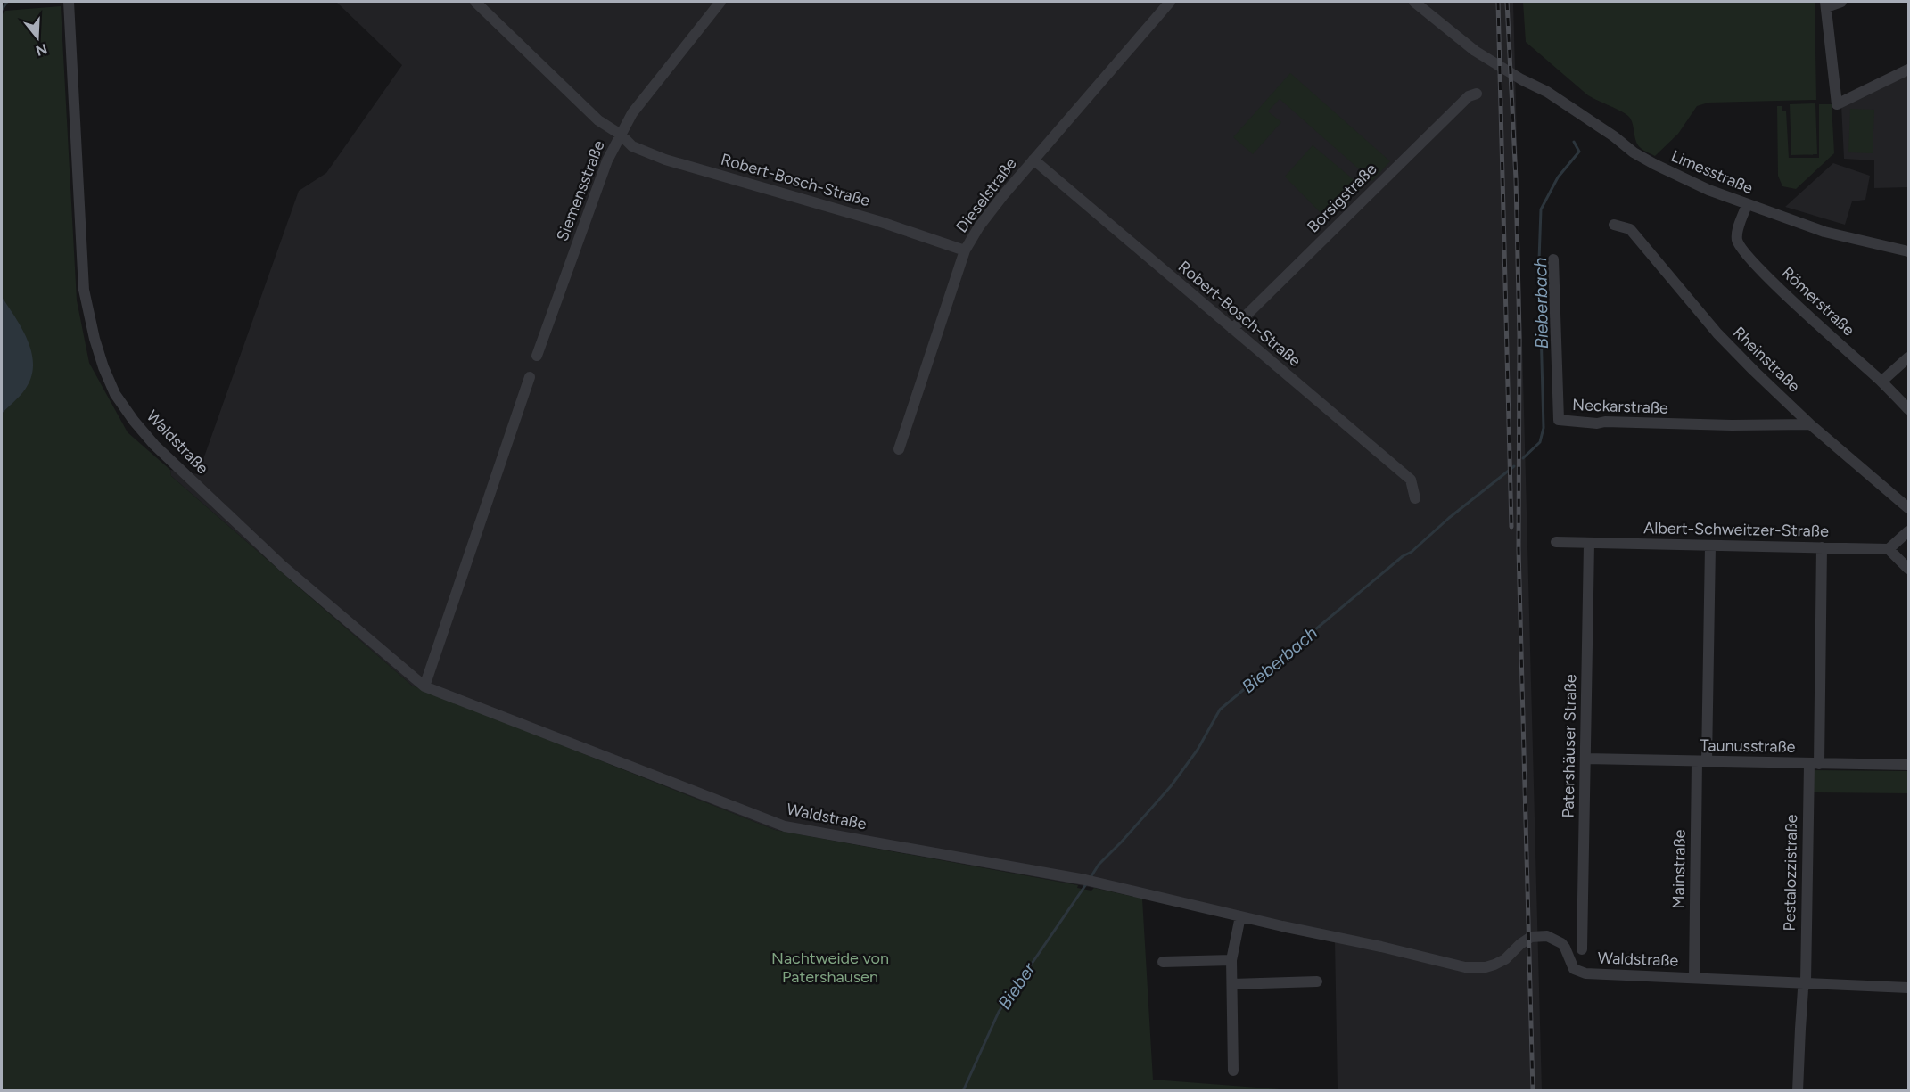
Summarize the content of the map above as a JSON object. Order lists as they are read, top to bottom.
{
  "streets": {
    "street": [
      "Limesstraße",
      "Robert-Bosch-Straße",
      "Siemensstraße",
      "Dieselstraße",
      "Borsigstraße",
      "Römerstraße",
      "Rheinstraße",
      "Neckarstraße",
      "Waldstraße",
      "Albert-Schweitzer-Straße",
      "Patershäuser Straße",
      "Taunusstraße",
      "Mainstraße",
      "Pestalozzistraße"
    ]
  },
  "crossings": [
    ["Limesstraße", "Römerstraße"],
    ["Robert-Bosch-Straße", "Siemensstraße"],
    ["Robert-Bosch-Straße", "Dieselstraße"],
    ["Robert-Bosch-Straße", "Borsigstraße"],
    ["Rheinstraße", "Neckarstraße"],
    ["Waldstraße", "Mainstraße"],
    ["Waldstraße", "Pestalozzistraße"],
    ["Albert-Schweitzer-Straße", "Patershäuser Straße"],
    ["Albert-Schweitzer-Straße", "Mainstraße"],
    ["Albert-Schweitzer-Straße", "Pestalozzistraße"],
    ["Patershäuser Straße", "Taunusstraße"],
    ["Taunusstraße", "Mainstraße"],
    ["Taunusstraße", "Pestalozzistraße"]
  ],
  "water": ["Bieberbach", "Bieber"],
  "parks": ["Nachtweide von Patershausen"],
  "north": "bottom"
}
